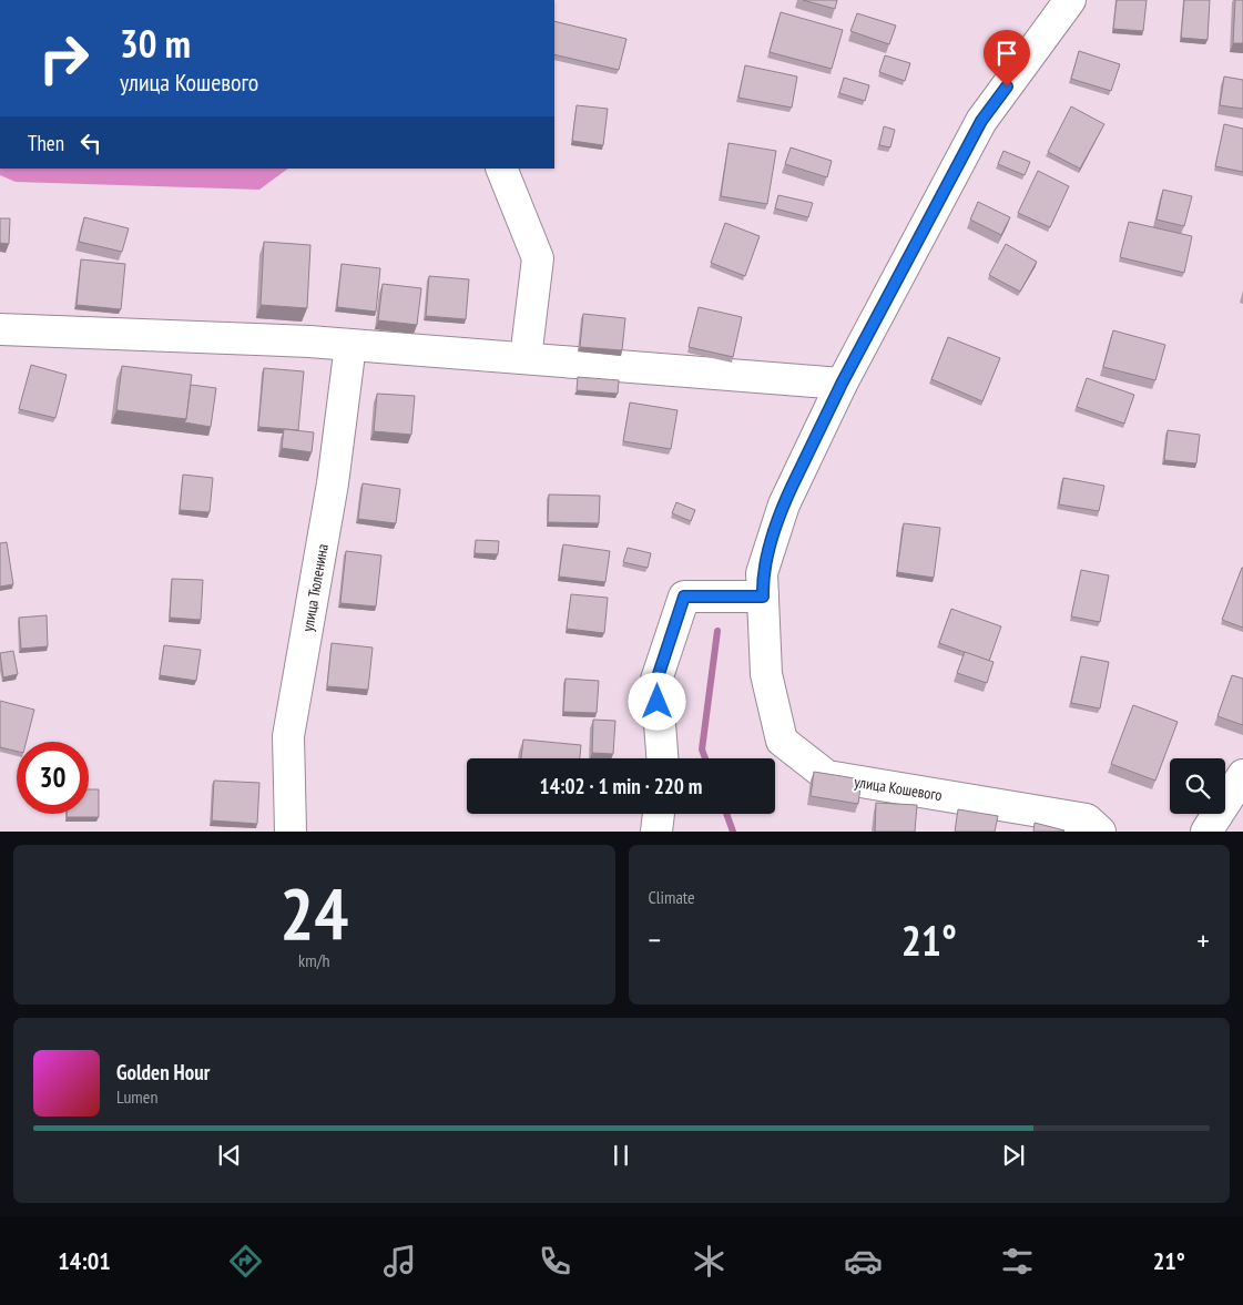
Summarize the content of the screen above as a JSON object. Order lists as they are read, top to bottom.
{
  "streets": {
    "street": ["улица Тюленина", "улица Кошевого"]
  },
  "page": {
    "turn": ["30 m", "улица Кошевого"],
    "then": "Then",
    "limit": "30",
    "trip": "14:02 · 1 min · 220 m",
    "tile": [
      ["24", "km/h"],
      "Climate"
    ],
    "heat": ["−", "21°", "+"],
    "song": ["Golden Hour", "Lumen"],
    "tabs": ["14:01", "21°"]
  }
}
